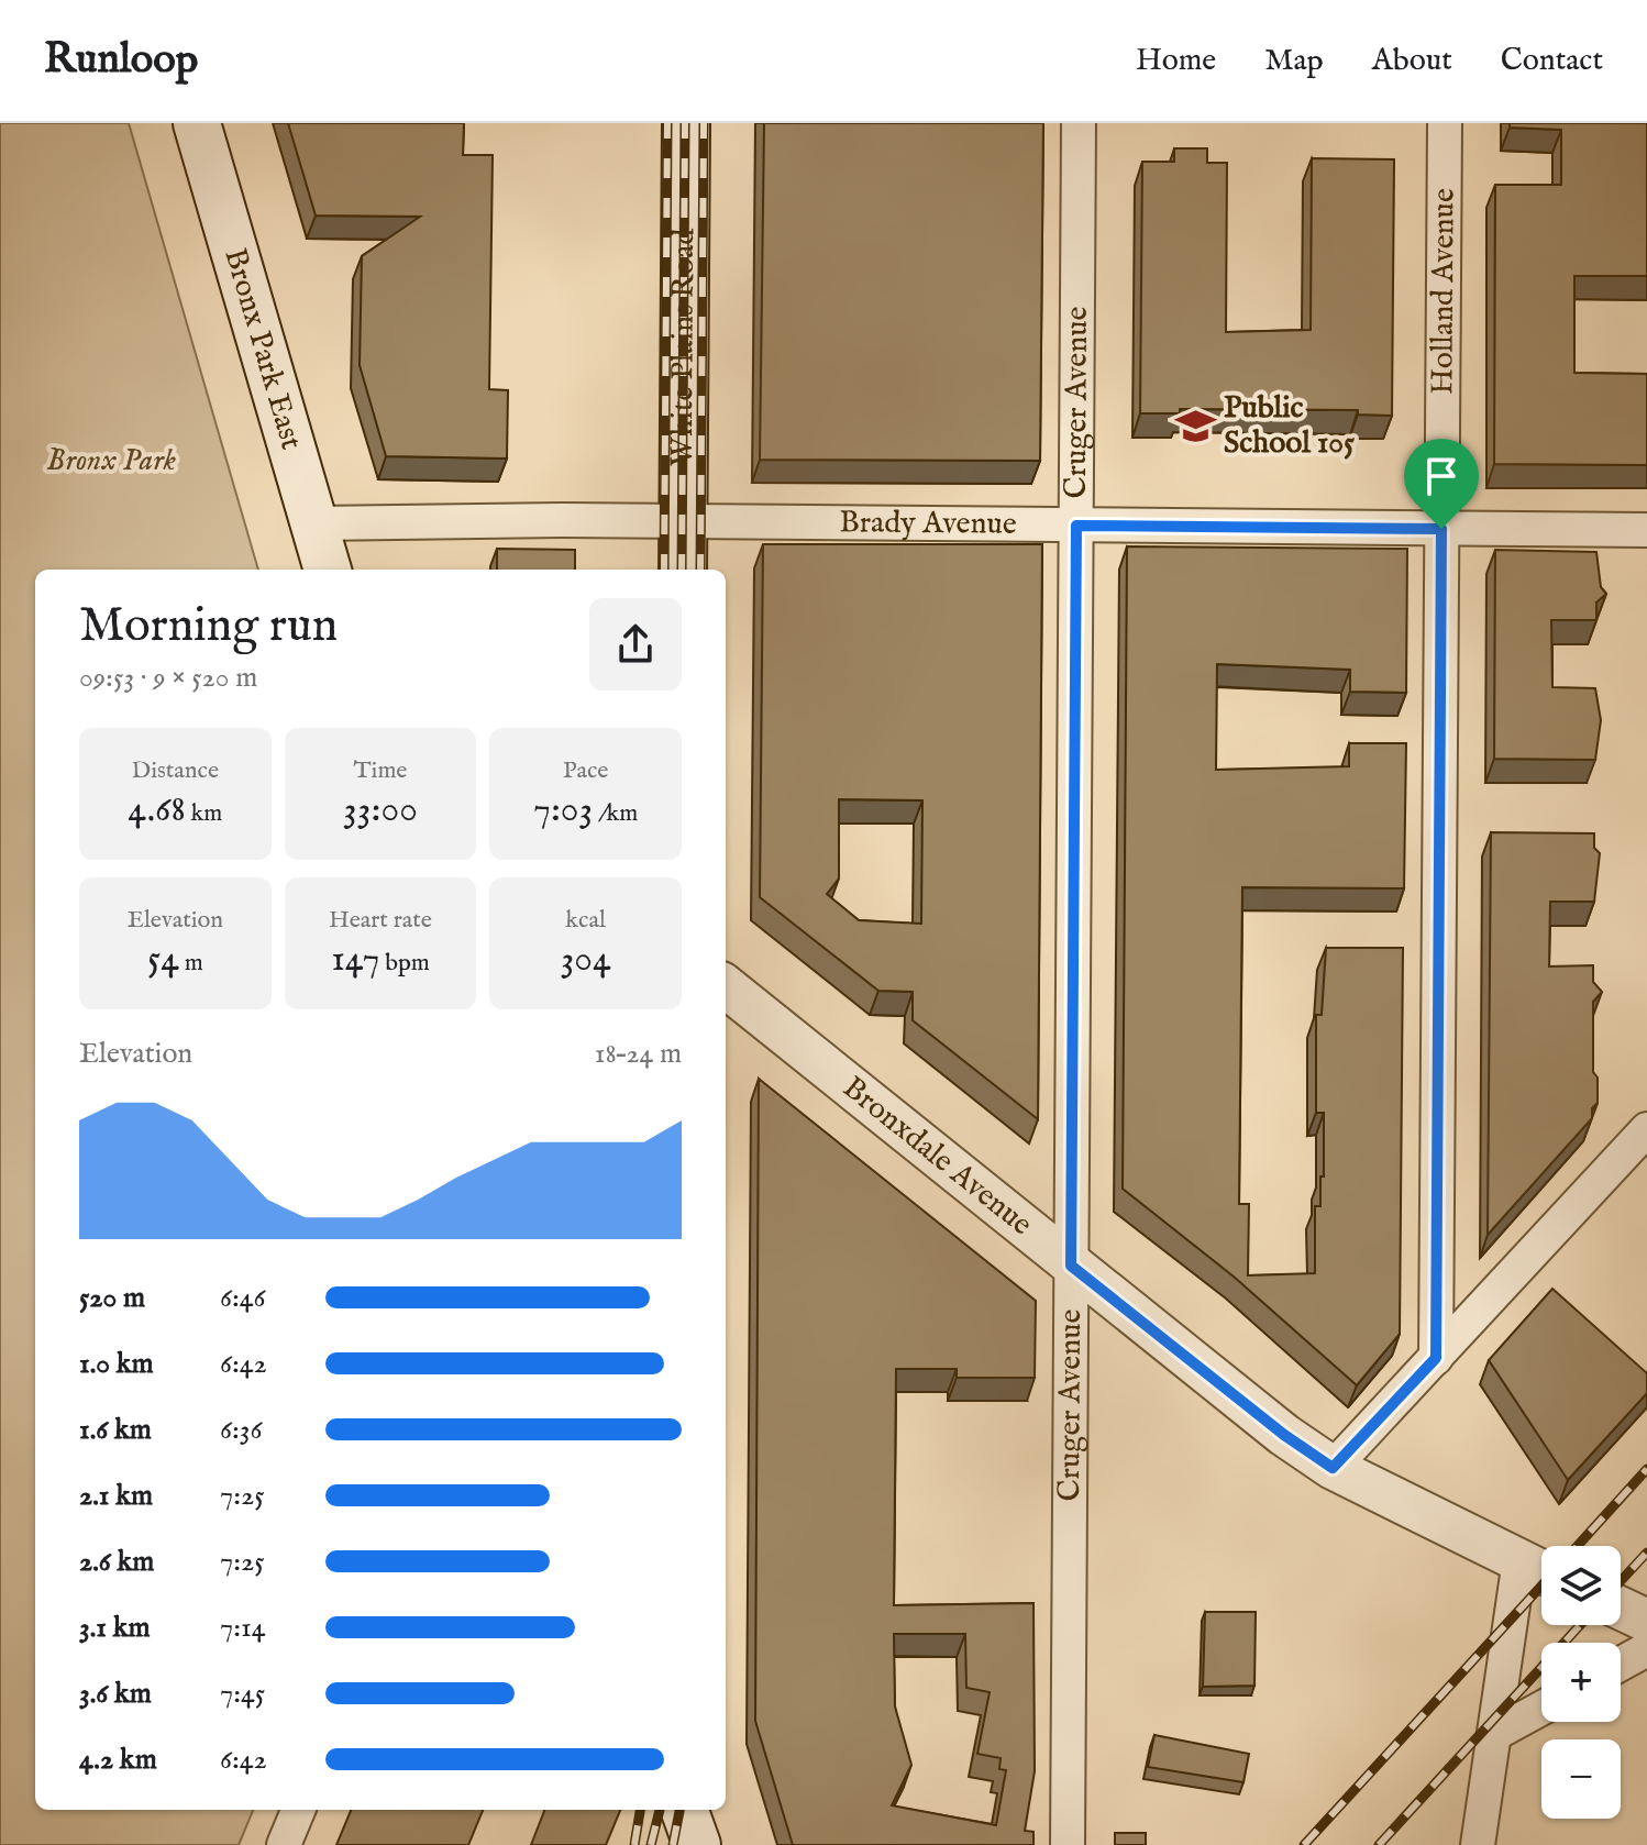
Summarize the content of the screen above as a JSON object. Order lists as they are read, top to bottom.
{
  "streets": {
    "main road": ["Bronx Park East", "White Plains Road"],
    "street": [
      "Holland Avenue",
      "Cruger Avenue",
      "Brady Avenue",
      "Bronxdale Avenue"
    ]
  },
  "crossings": [
    ["Holland Avenue", "Brady Avenue"],
    ["Bronx Park East", "Brady Avenue"],
    ["White Plains Road", "Brady Avenue"],
    ["Cruger Avenue", "Brady Avenue"],
    ["Cruger Avenue", "Bronxdale Avenue"]
  ],
  "parks": ["Bronx Park"],
  "places": {
    "school or university": ["Public School 105"]
  },
  "page": {
    "header": "Runloop",
    "nav": [
      "Home",
      "Map",
      "About",
      "Contact"
    ],
    "heading": ["Morning run", "09:53 · 9 × 520 m"],
    "stats": [
      ["Distance", "4.68 km"],
      ["Time", "33:00"],
      ["Pace", "7:03 /km"],
      ["Elevation", "54 m"],
      ["Heart rate", "147 bpm"],
      ["kcal", "304"]
    ],
    "chart": ["Elevation", "18–24 m"],
    "list": [
      {
        "name": "520 m",
        "note": "6:46"
      },
      {
        "name": "1.0 km",
        "note": "6:42"
      },
      {
        "name": "1.6 km",
        "note": "6:36"
      },
      {
        "name": "2.1 km",
        "note": "7:25"
      },
      {
        "name": "2.6 km",
        "note": "7:25"
      },
      {
        "name": "3.1 km",
        "note": "7:14"
      },
      {
        "name": "3.6 km",
        "note": "7:45"
      },
      {
        "name": "4.2 km",
        "note": "6:42"
      }
    ],
    "map_buttons": ["+", "−"]
  }
}
